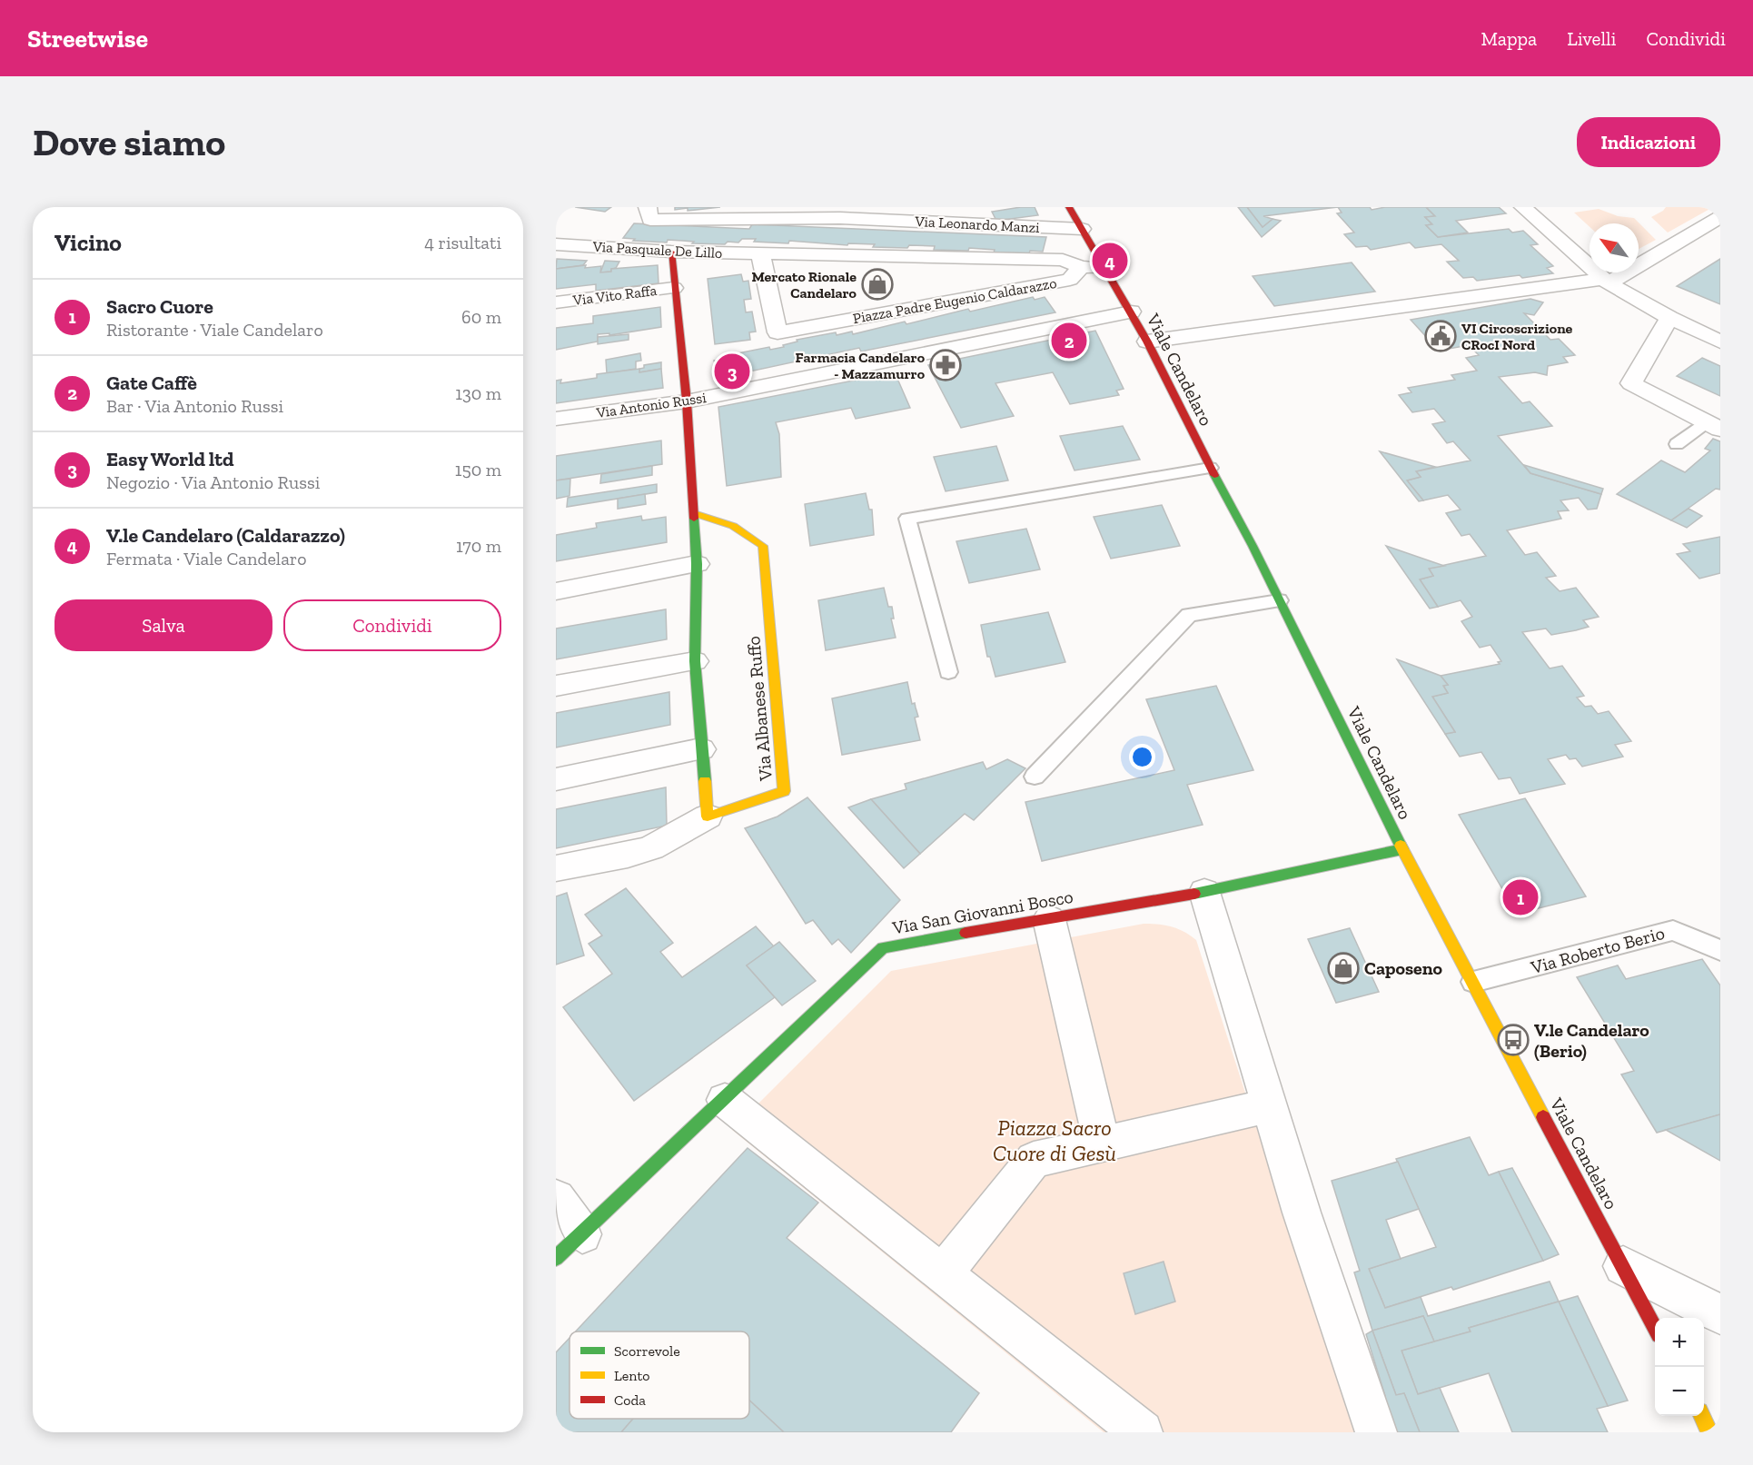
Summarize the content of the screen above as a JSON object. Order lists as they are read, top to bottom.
{
  "streets": {
    "street": [
      "Via Leonardo Manzi",
      "Via Pasquale De Lillo",
      "Via Vito Raffa",
      "Piazza Padre Eugenio Caldarazzo",
      "Viale Candelaro",
      "Via Antonio Russi",
      "Via Albanese Ruffo",
      "Via San Giovanni Bosco"
    ],
    "lane": ["Via Roberto Berio"]
  },
  "crossings": [
    ["Via Leonardo Manzi", "Viale Candelaro"],
    ["Via Pasquale De Lillo", "Piazza Padre Eugenio Caldarazzo"],
    ["Viale Candelaro", "Via Antonio Russi"],
    ["Viale Candelaro", "Via San Giovanni Bosco"],
    ["Viale Candelaro", "Via Roberto Berio"]
  ],
  "parks": ["Piazza Sacro Cuore di Gesù"],
  "places": {
    "shop": ["Mercato Rionale Candelaro", "Caposeno"],
    "public building": ["VI Circoscrizione CRocI Nord"],
    "pharmacy": ["Farmacia Candelaro - Mazzamurro"],
    "bus stop": ["V.le Candelaro (Berio)"]
  },
  "legend": ["Scorrevole", "Lento", "Coda"],
  "north": "top left",
  "page": {
    "header": "Streetwise",
    "nav": ["Mappa", "Livelli", "Condividi"],
    "buttons": [
      "Indicazioni",
      ["Salva", "Condividi"]
    ],
    "title": "Dove siamo",
    "heading": ["Vicino", "4 risultati"],
    "pins": [
      "4",
      "2",
      "3",
      "1"
    ],
    "list": [
      {
        "mark": "1",
        "name": "Sacro Cuore",
        "note": "Ristorante · Viale Candelaro",
        "value": "60 m"
      },
      {
        "mark": "2",
        "name": "Gate Caffè",
        "note": "Bar · Via Antonio Russi",
        "value": "130 m"
      },
      {
        "mark": "3",
        "name": "Easy World ltd",
        "note": "Negozio · Via Antonio Russi",
        "value": "150 m"
      },
      {
        "mark": "4",
        "name": "V.le Candelaro (Caldarazzo)",
        "note": "Fermata · Viale Candelaro",
        "value": "170 m"
      }
    ],
    "map_buttons": ["+", "−"]
  }
}
